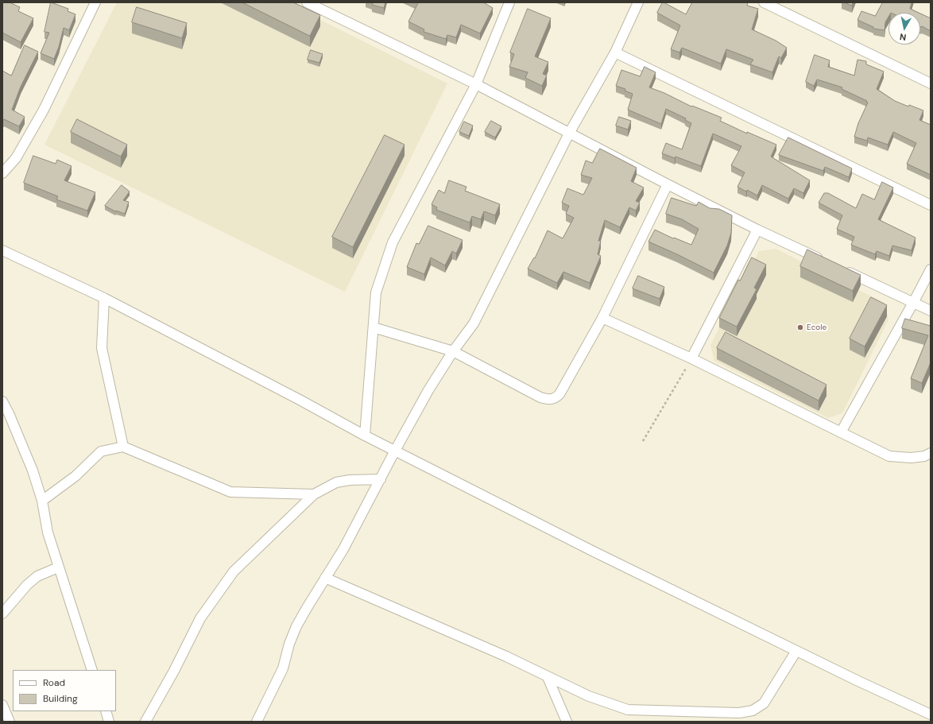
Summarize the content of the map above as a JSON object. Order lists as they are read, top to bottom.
{
  "places": ["Ecole"],
  "legend": ["Road", "Building"],
  "north": "bottom"
}
